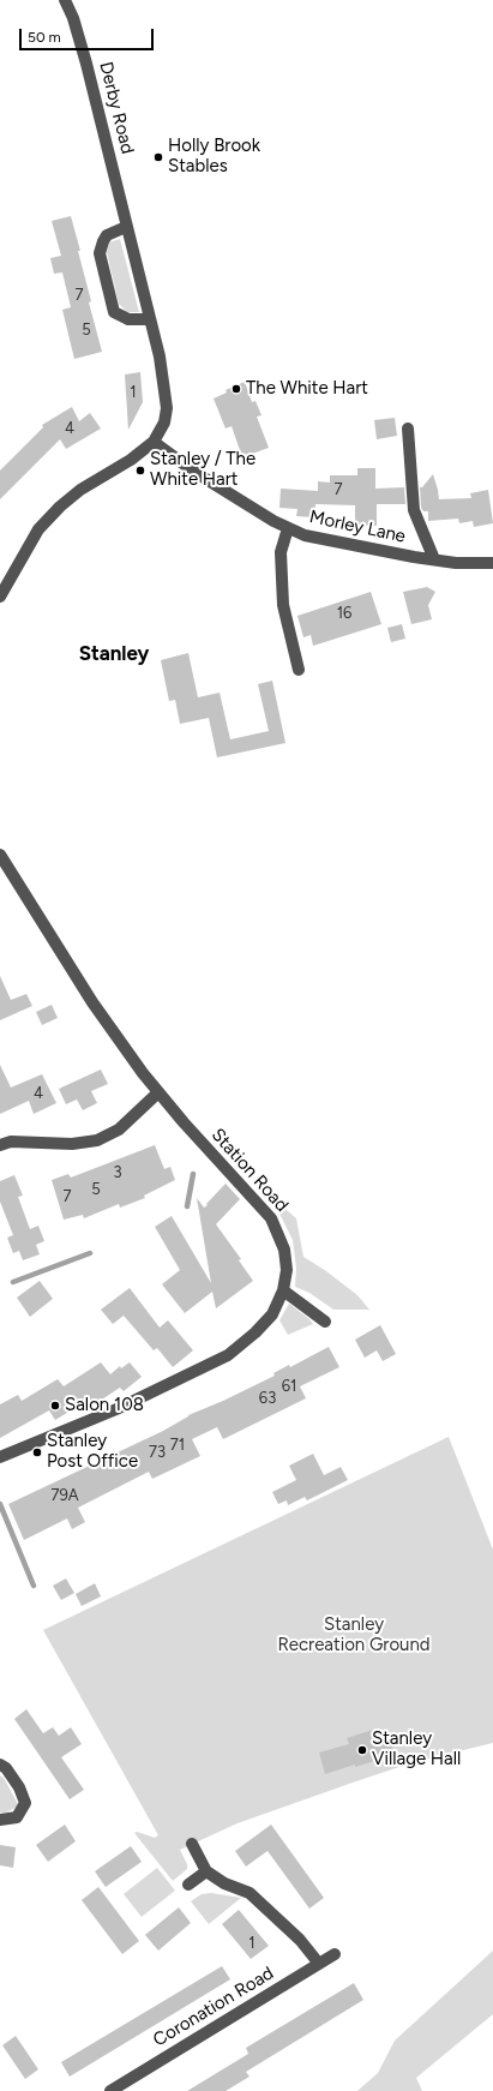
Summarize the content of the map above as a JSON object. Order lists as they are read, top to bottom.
{
  "streets": {
    "street": [
      "Derby Road",
      "Morley Lane",
      "Station Road",
      "Coronation Road"
    ]
  },
  "crossings": [
    ["Derby Road", "Morley Lane"]
  ],
  "districts": ["Stanley"],
  "parks": ["Stanley Recreation Ground"],
  "places": [
    "Holly Brook Stables",
    "The White Hart",
    "Stanley / The White Hart",
    "Salon 108",
    "Stanley Post Office",
    "Stanley Village Hall"
  ],
  "house_numbers": [
    "7",
    "5",
    "1",
    "4",
    "7",
    "16",
    "4",
    "3",
    "5",
    "7",
    "61",
    "63",
    "71",
    "73",
    "79A",
    "1"
  ],
  "scale_bar": "50 m"
}
